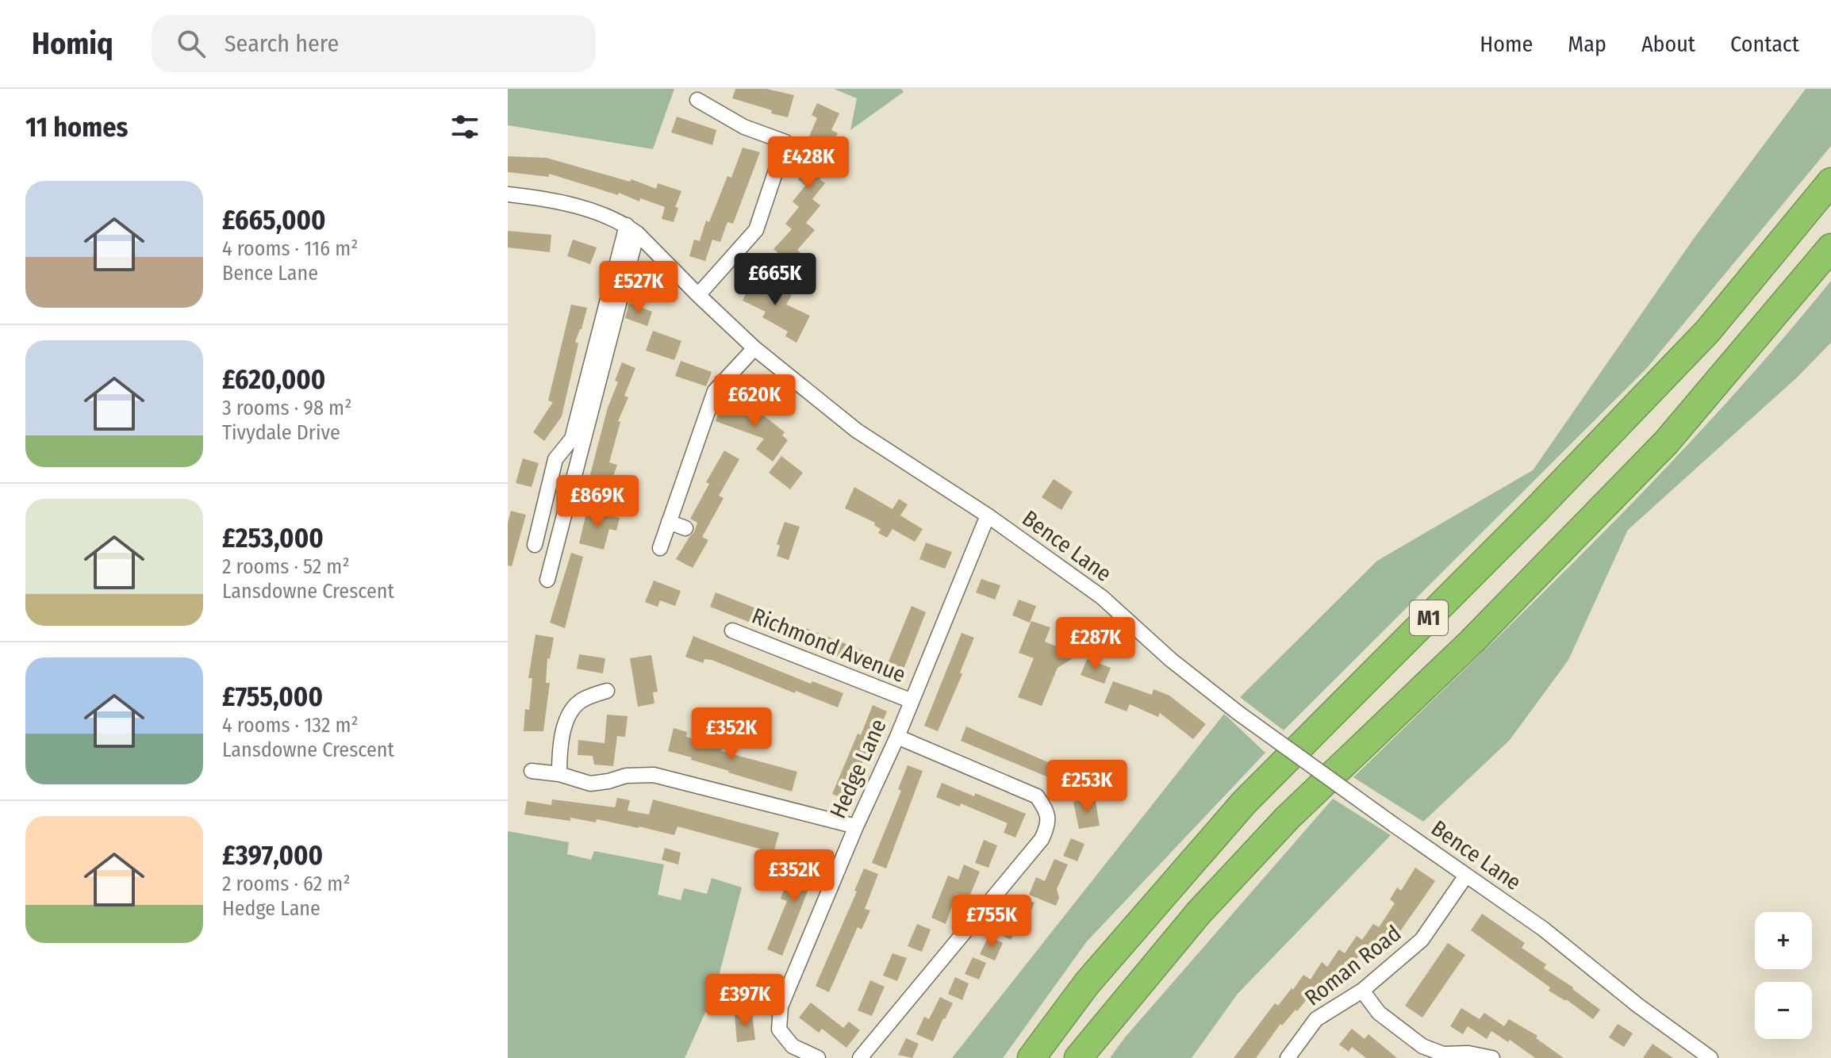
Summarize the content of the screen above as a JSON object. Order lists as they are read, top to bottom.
{
  "streets": {
    "highway": ["M1"],
    "street": [
      "Bence Lane",
      "Richmond Avenue",
      "Hedge Lane",
      "Roman Road"
    ]
  },
  "crossings": [
    ["Bence Lane", "Hedge Lane"],
    ["Bence Lane", "Roman Road"],
    ["Richmond Avenue", "Hedge Lane"]
  ],
  "page": {
    "header": "Homiq",
    "search": "Search here",
    "nav": [
      "Home",
      "Map",
      "About",
      "Contact"
    ],
    "heading": "11 homes",
    "price": [
      "£428K",
      "£665K",
      "£527K",
      "£620K",
      "£869K",
      "£287K",
      "£352K",
      "£253K",
      "£352K",
      "£755K",
      "£397K"
    ],
    "list": [
      {
        "name": "£665,000",
        "note": "4 rooms · 116 m² · Bence Lane"
      },
      {
        "name": "£620,000",
        "note": "3 rooms · 98 m² · Tivydale Drive"
      },
      {
        "name": "£253,000",
        "note": "2 rooms · 52 m² · Lansdowne Crescent"
      },
      {
        "name": "£755,000",
        "note": "4 rooms · 132 m² · Lansdowne Crescent"
      },
      {
        "name": "£397,000",
        "note": "2 rooms · 62 m² · Hedge Lane"
      }
    ],
    "map_buttons": ["+", "−"]
  }
}
